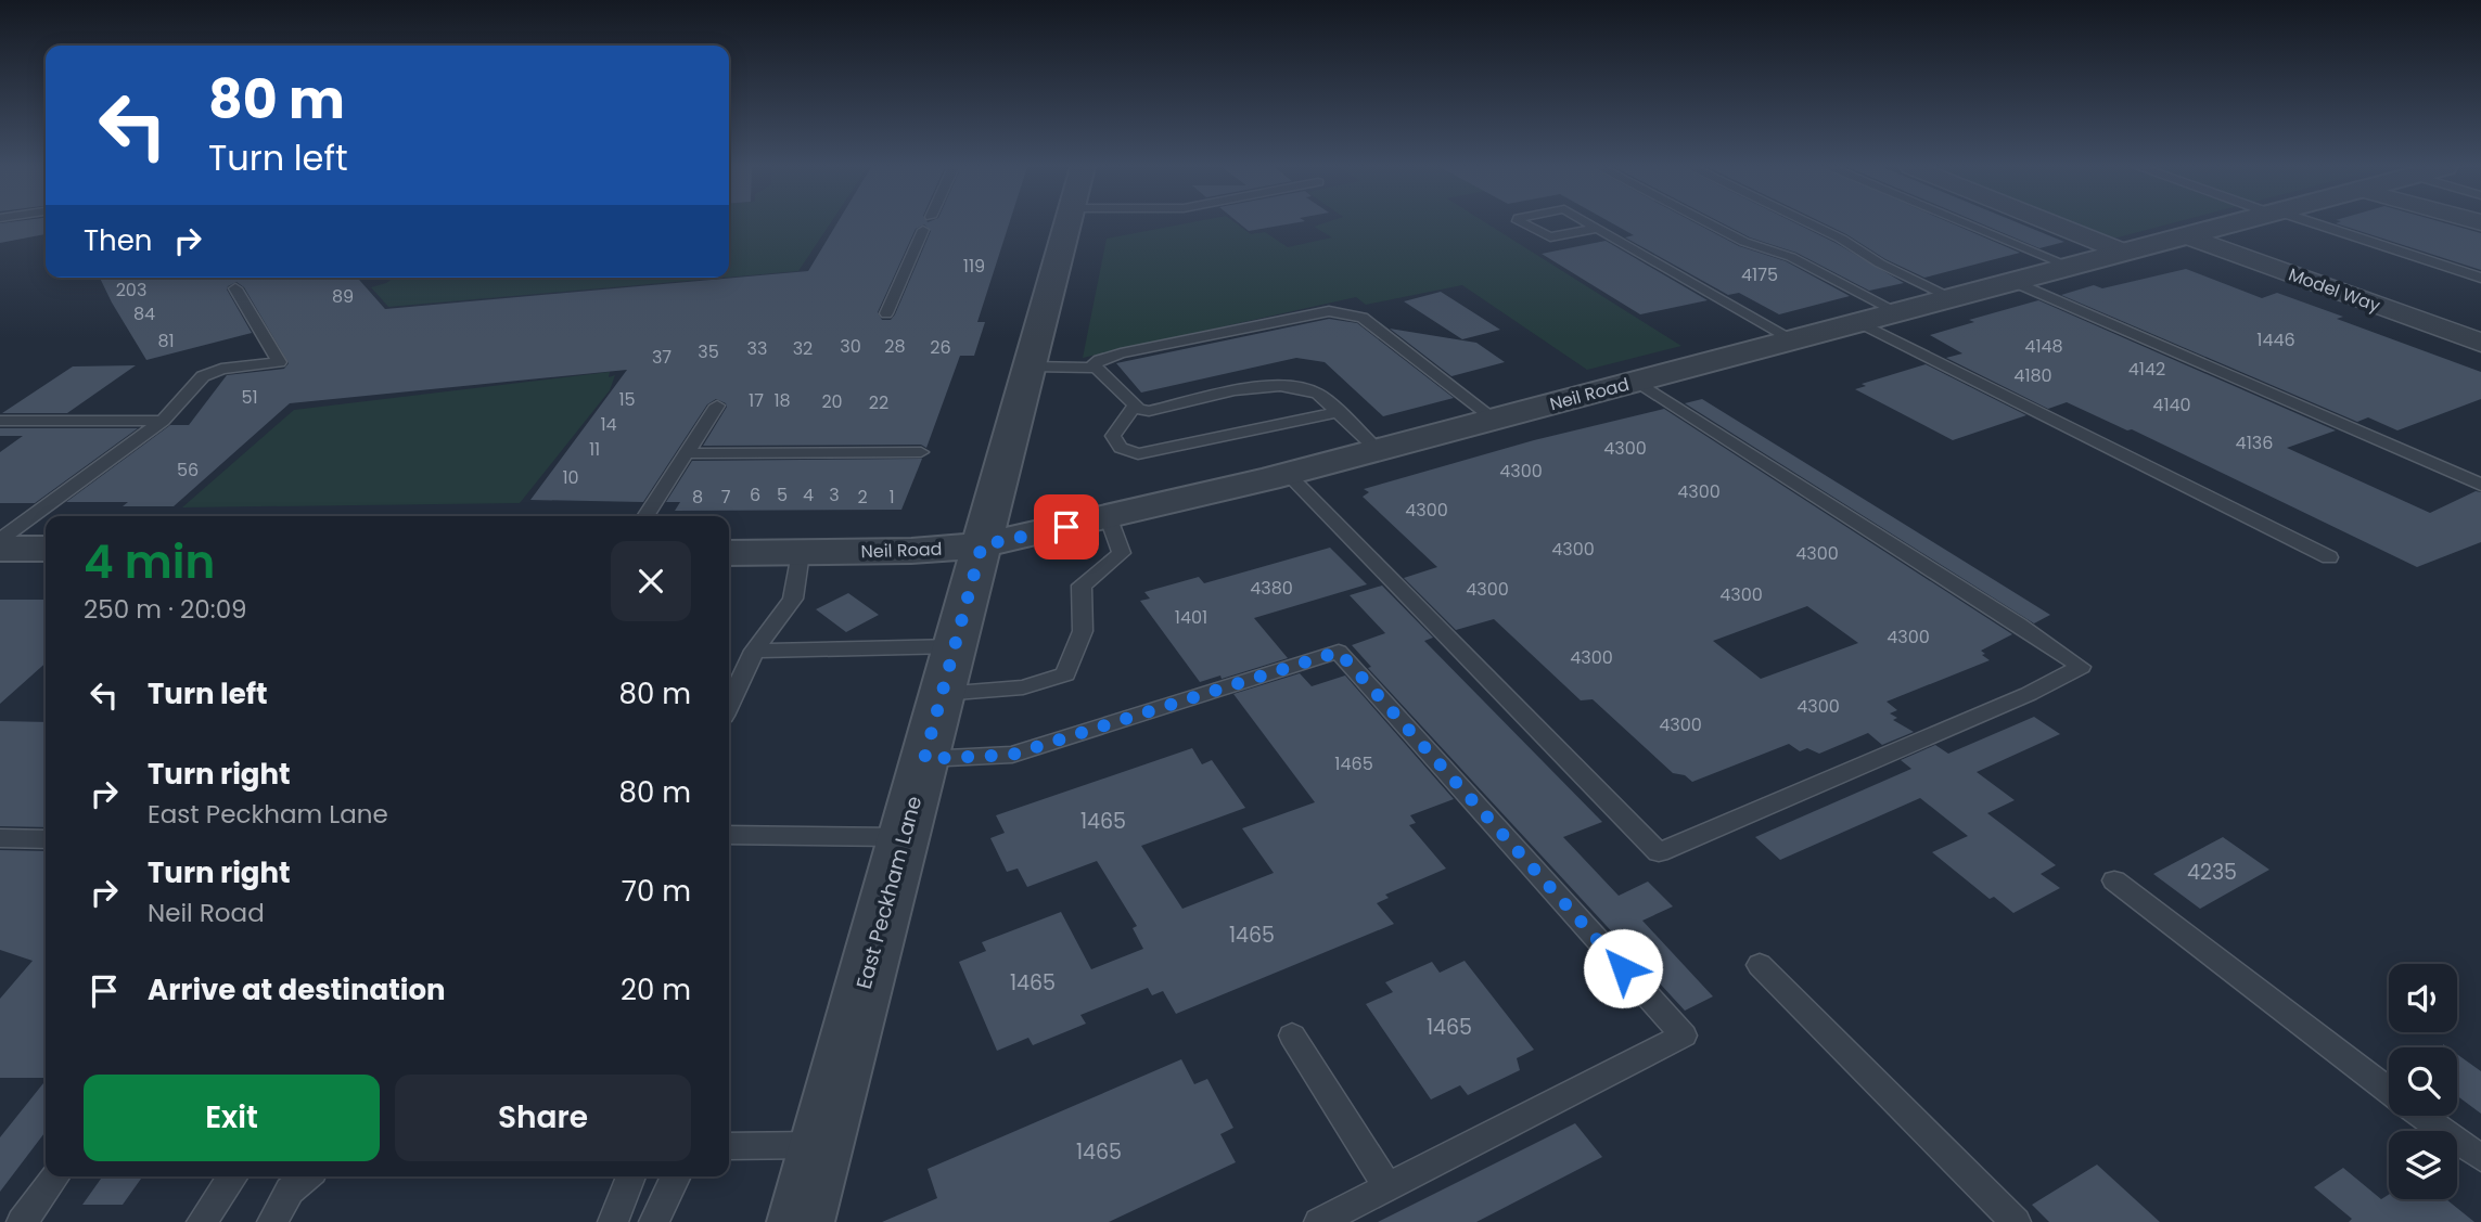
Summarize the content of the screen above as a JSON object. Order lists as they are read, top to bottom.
{
  "streets": {
    "street": ["Model Way", "Neil Road", "East Peckham Lane"]
  },
  "crossings": [
    ["Model Way", "Neil Road"],
    ["Neil Road", "East Peckham Lane"]
  ],
  "house_numbers": [
    "119",
    "4175",
    "203",
    "89",
    "84",
    "1446",
    "81",
    "30",
    "28",
    "4148",
    "26",
    "33",
    "32",
    "35",
    "37",
    "4142",
    "4180",
    "51",
    "15",
    "17",
    "18",
    "20",
    "22",
    "4140",
    "14",
    "4136",
    "4300",
    "11",
    "56",
    "4300",
    "10",
    "4300",
    "6",
    "5",
    "4",
    "3",
    "8",
    "7",
    "2",
    "1",
    "4300",
    "4300",
    "4300",
    "4380",
    "4300",
    "4300",
    "1401",
    "4300",
    "4300",
    "4300",
    "4300",
    "1465",
    "1465",
    "4235",
    "1465",
    "1465",
    "1465",
    "1465"
  ],
  "page": {
    "turn": ["80 m", "Turn left"],
    "then": "Then",
    "heading": ["4 min", "250 m · 20:09"],
    "list": [
      {
        "name": "Turn left",
        "value": "80 m"
      },
      {
        "name": "Turn right",
        "note": "East Peckham Lane",
        "value": "80 m"
      },
      {
        "name": "Turn right",
        "note": "Neil Road",
        "value": "70 m"
      },
      {
        "name": "Arrive at destination",
        "value": "20 m"
      }
    ],
    "buttons": ["Exit", "Share"]
  }
}
